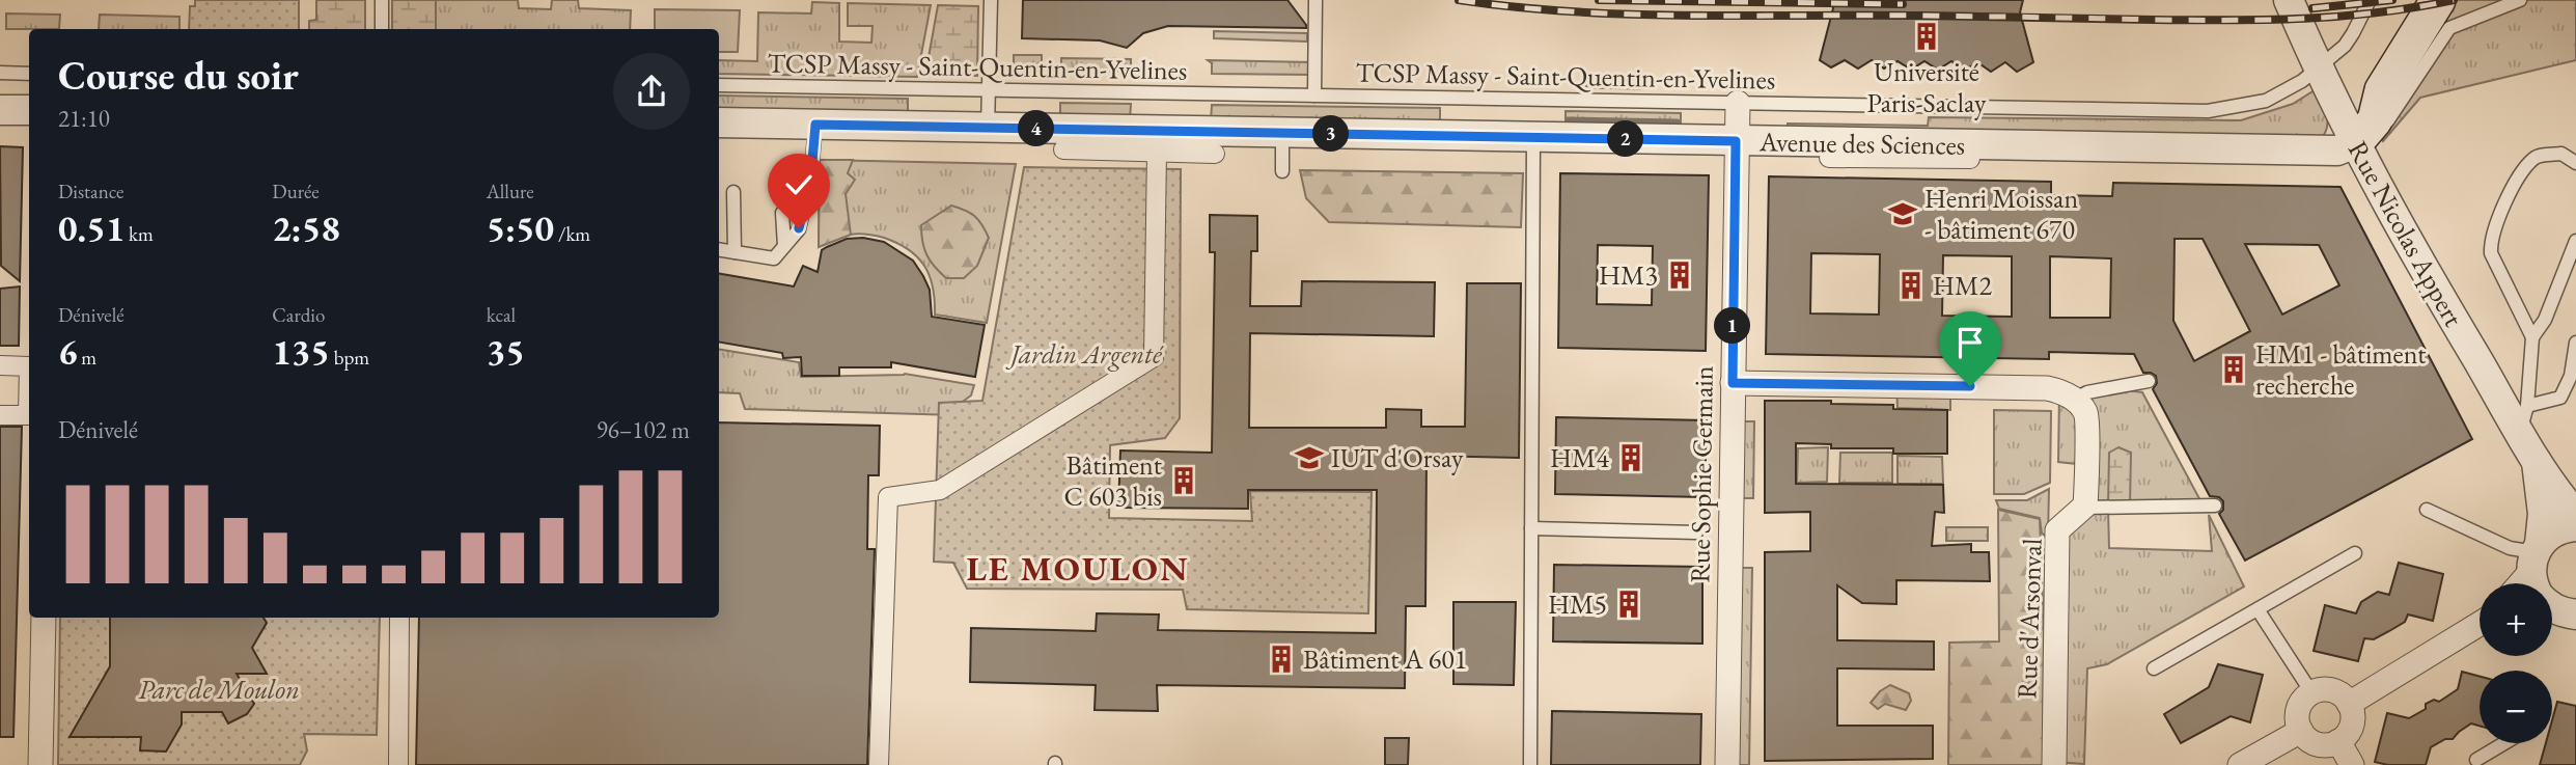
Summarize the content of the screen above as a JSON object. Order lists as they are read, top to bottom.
{
  "streets": {
    "street": [
      "Avenue des Sciences",
      "Rue Nicolas Appert",
      "Rue Sophie Germain",
      "Rue d'Arsonval"
    ],
    "lane": ["TCSP Massy - Saint-Quentin-en-Yvelines"]
  },
  "crossings": [
    ["TCSP Massy - Saint-Quentin-en-Yvelines", "Rue Nicolas Appert"],
    ["TCSP Massy - Saint-Quentin-en-Yvelines", "Rue Sophie Germain"],
    ["Avenue des Sciences", "Rue Nicolas Appert"],
    ["Avenue des Sciences", "Rue Sophie Germain"]
  ],
  "districts": ["LE MOULON"],
  "parks": ["Jardin Argenté", "Parc de Moulon"],
  "places": {
    "building": [
      "Université Paris-Saclay",
      "HM3",
      "HM2",
      "HM1 - bâtiment recherche",
      "HM4",
      "Bâtiment C 603 bis",
      "HM5",
      "Bâtiment A 601"
    ],
    "school or university": ["Henri Moissan - bâtiment 670", "IUT d'Orsay"]
  },
  "page": {
    "heading": ["Course du soir", "21:10"],
    "pins": [
      "4",
      "3",
      "2",
      "1"
    ],
    "stats": [
      ["Distance", "0.51 km"],
      ["Durée", "2:58"],
      ["Allure", "5:50 /km"],
      ["Dénivelé", "6 m"],
      ["Cardio", "135 bpm"],
      ["kcal", "35"]
    ],
    "chart": ["Dénivelé", "96–102 m"],
    "map_buttons": ["+", "−"]
  }
}
